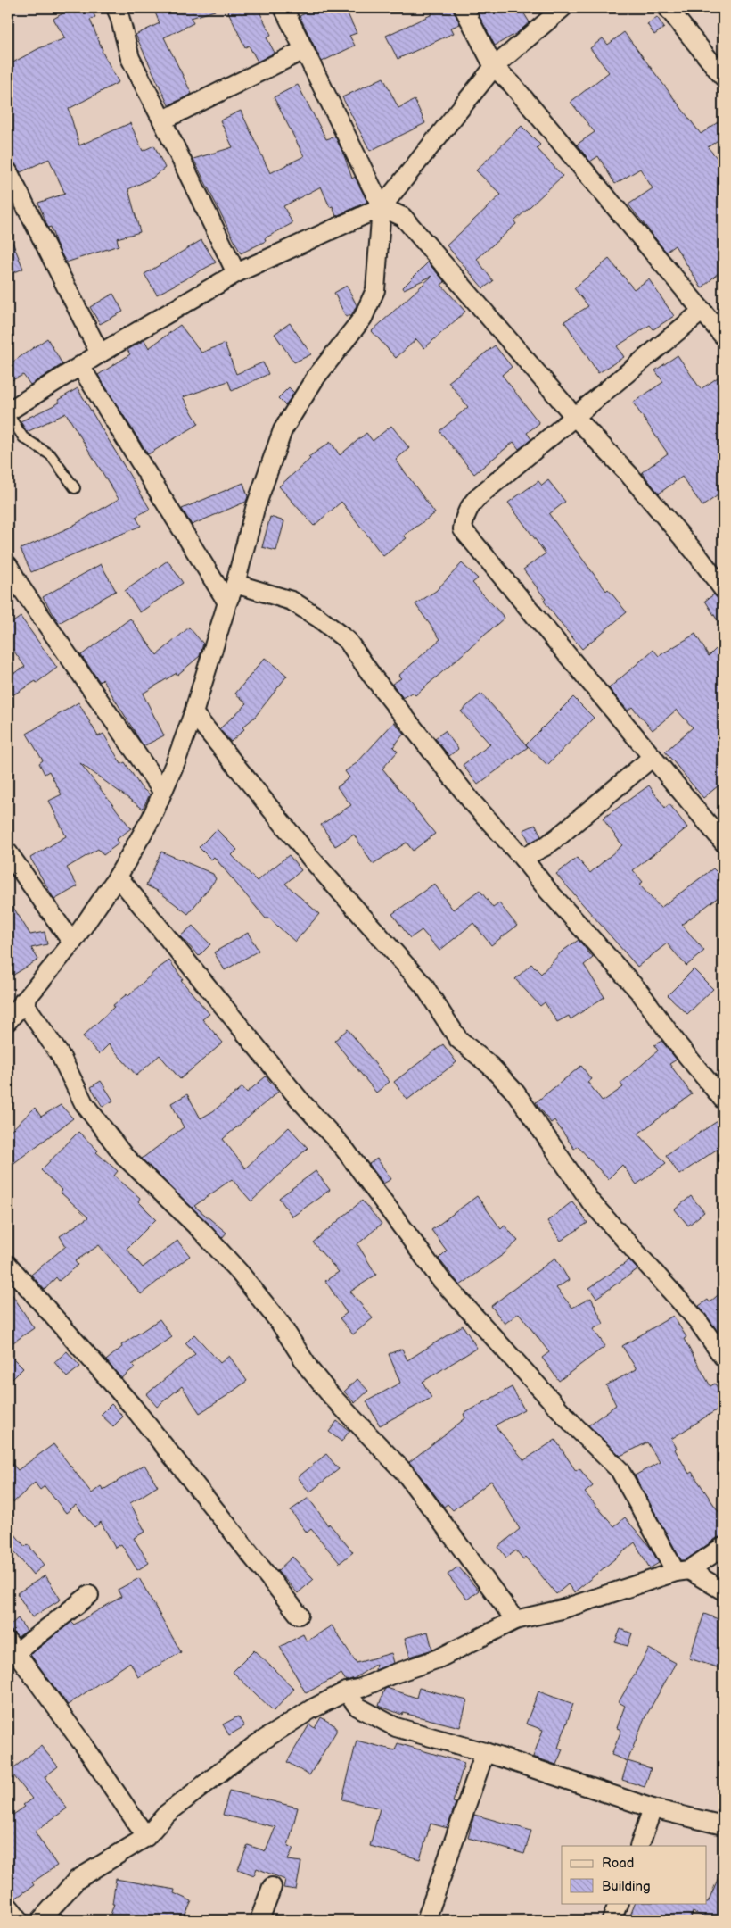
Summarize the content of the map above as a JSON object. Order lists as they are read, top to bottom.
{
  "legend": ["Road", "Building"]
}
